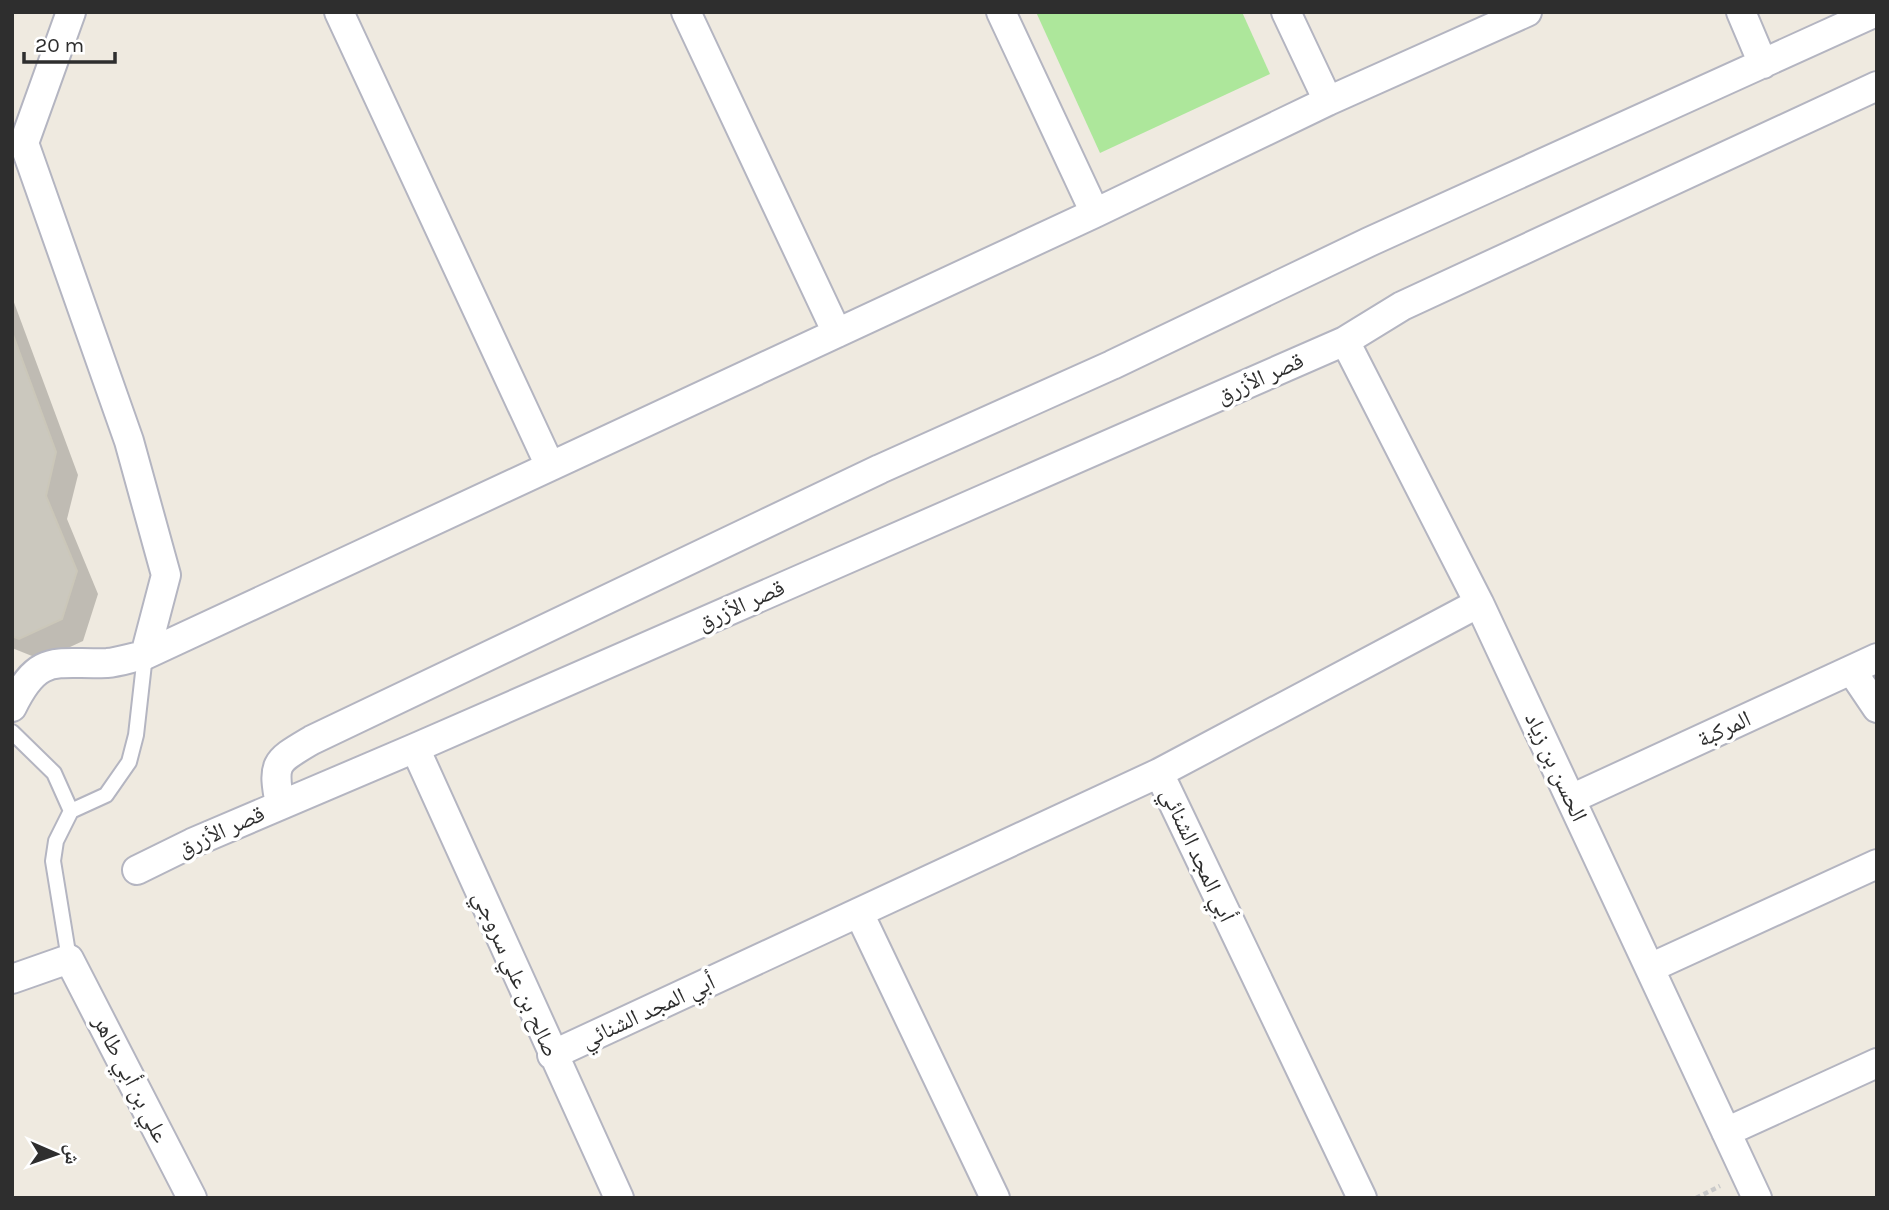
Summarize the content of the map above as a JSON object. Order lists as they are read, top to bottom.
{
  "streets": {
    "street": [
      "قصر الأزرق",
      "المركبة",
      "الحسن بن زياد",
      "أبي المجد الشنائي",
      "صالح بن علي سروجي",
      "علي بن أبي طاهر"
    ]
  },
  "crossings": [
    ["قصر الأزرق", "الحسن بن زياد"],
    ["قصر الأزرق", "صالح بن علي سروجي"],
    ["المركبة", "الحسن بن زياد"],
    ["أبي المجد الشنائي", "صالح بن علي سروجي"]
  ],
  "scale_bar": "20 m",
  "north": "right"
}
